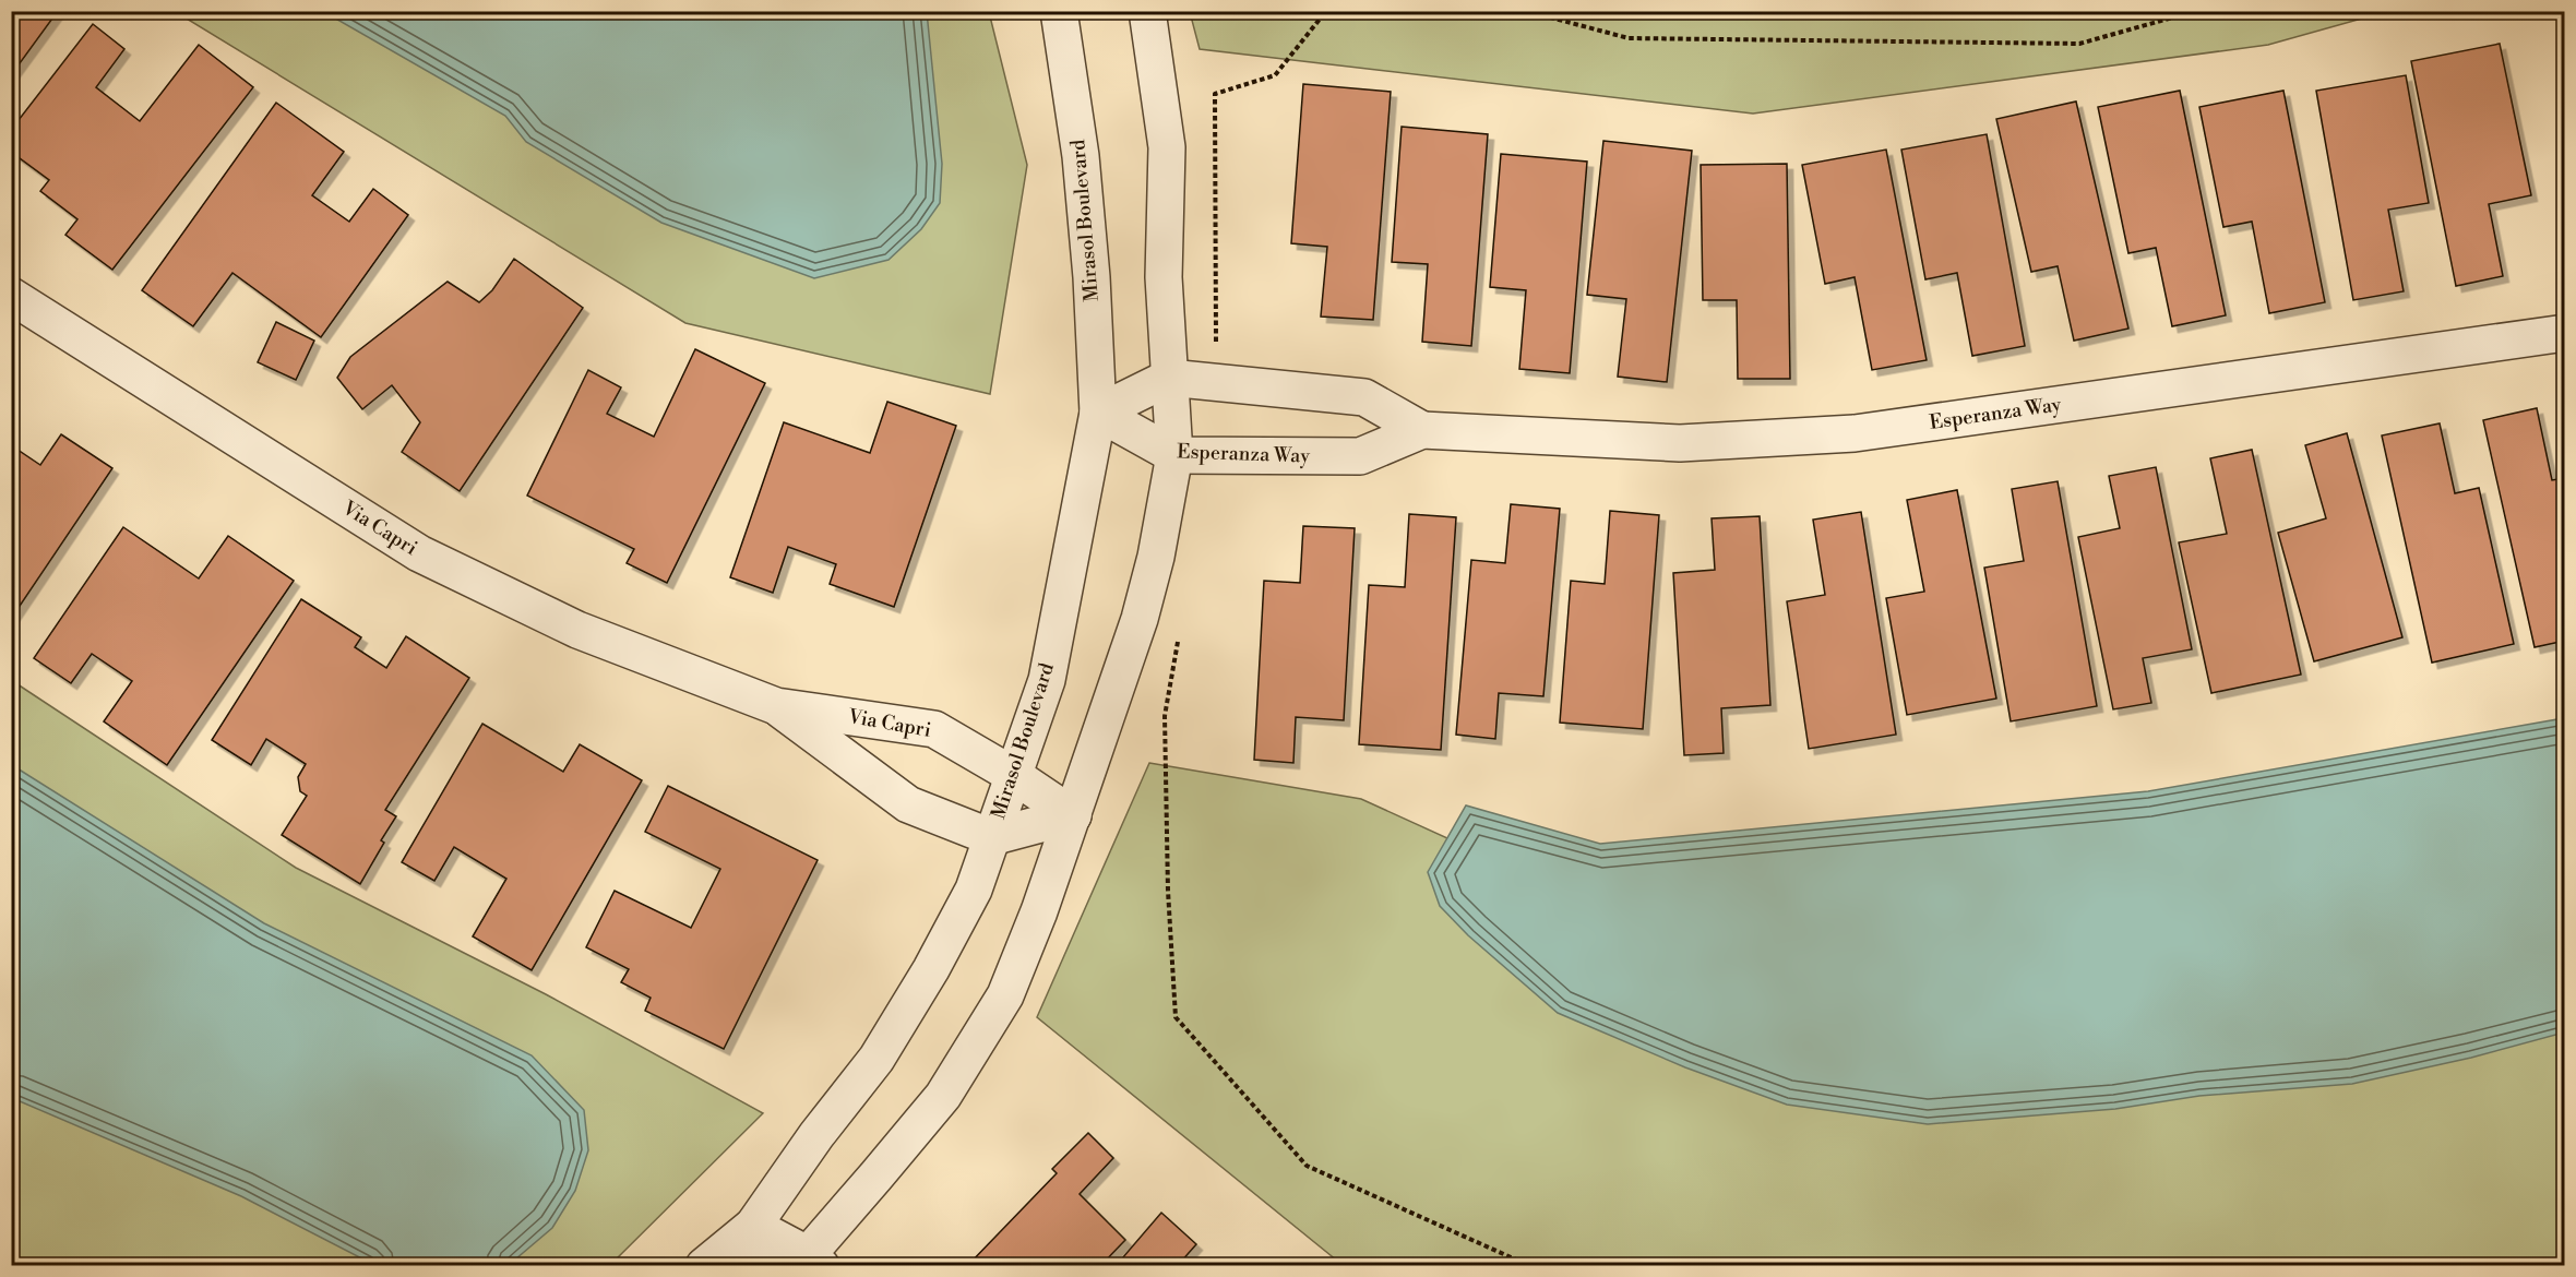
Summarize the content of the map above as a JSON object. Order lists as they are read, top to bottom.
{
  "streets": {
    "street": ["Mirasol Boulevard", "Esperanza Way", "Via Capri"]
  },
  "crossings": [
    ["Mirasol Boulevard", "Esperanza Way"],
    ["Mirasol Boulevard", "Via Capri"]
  ]
}
